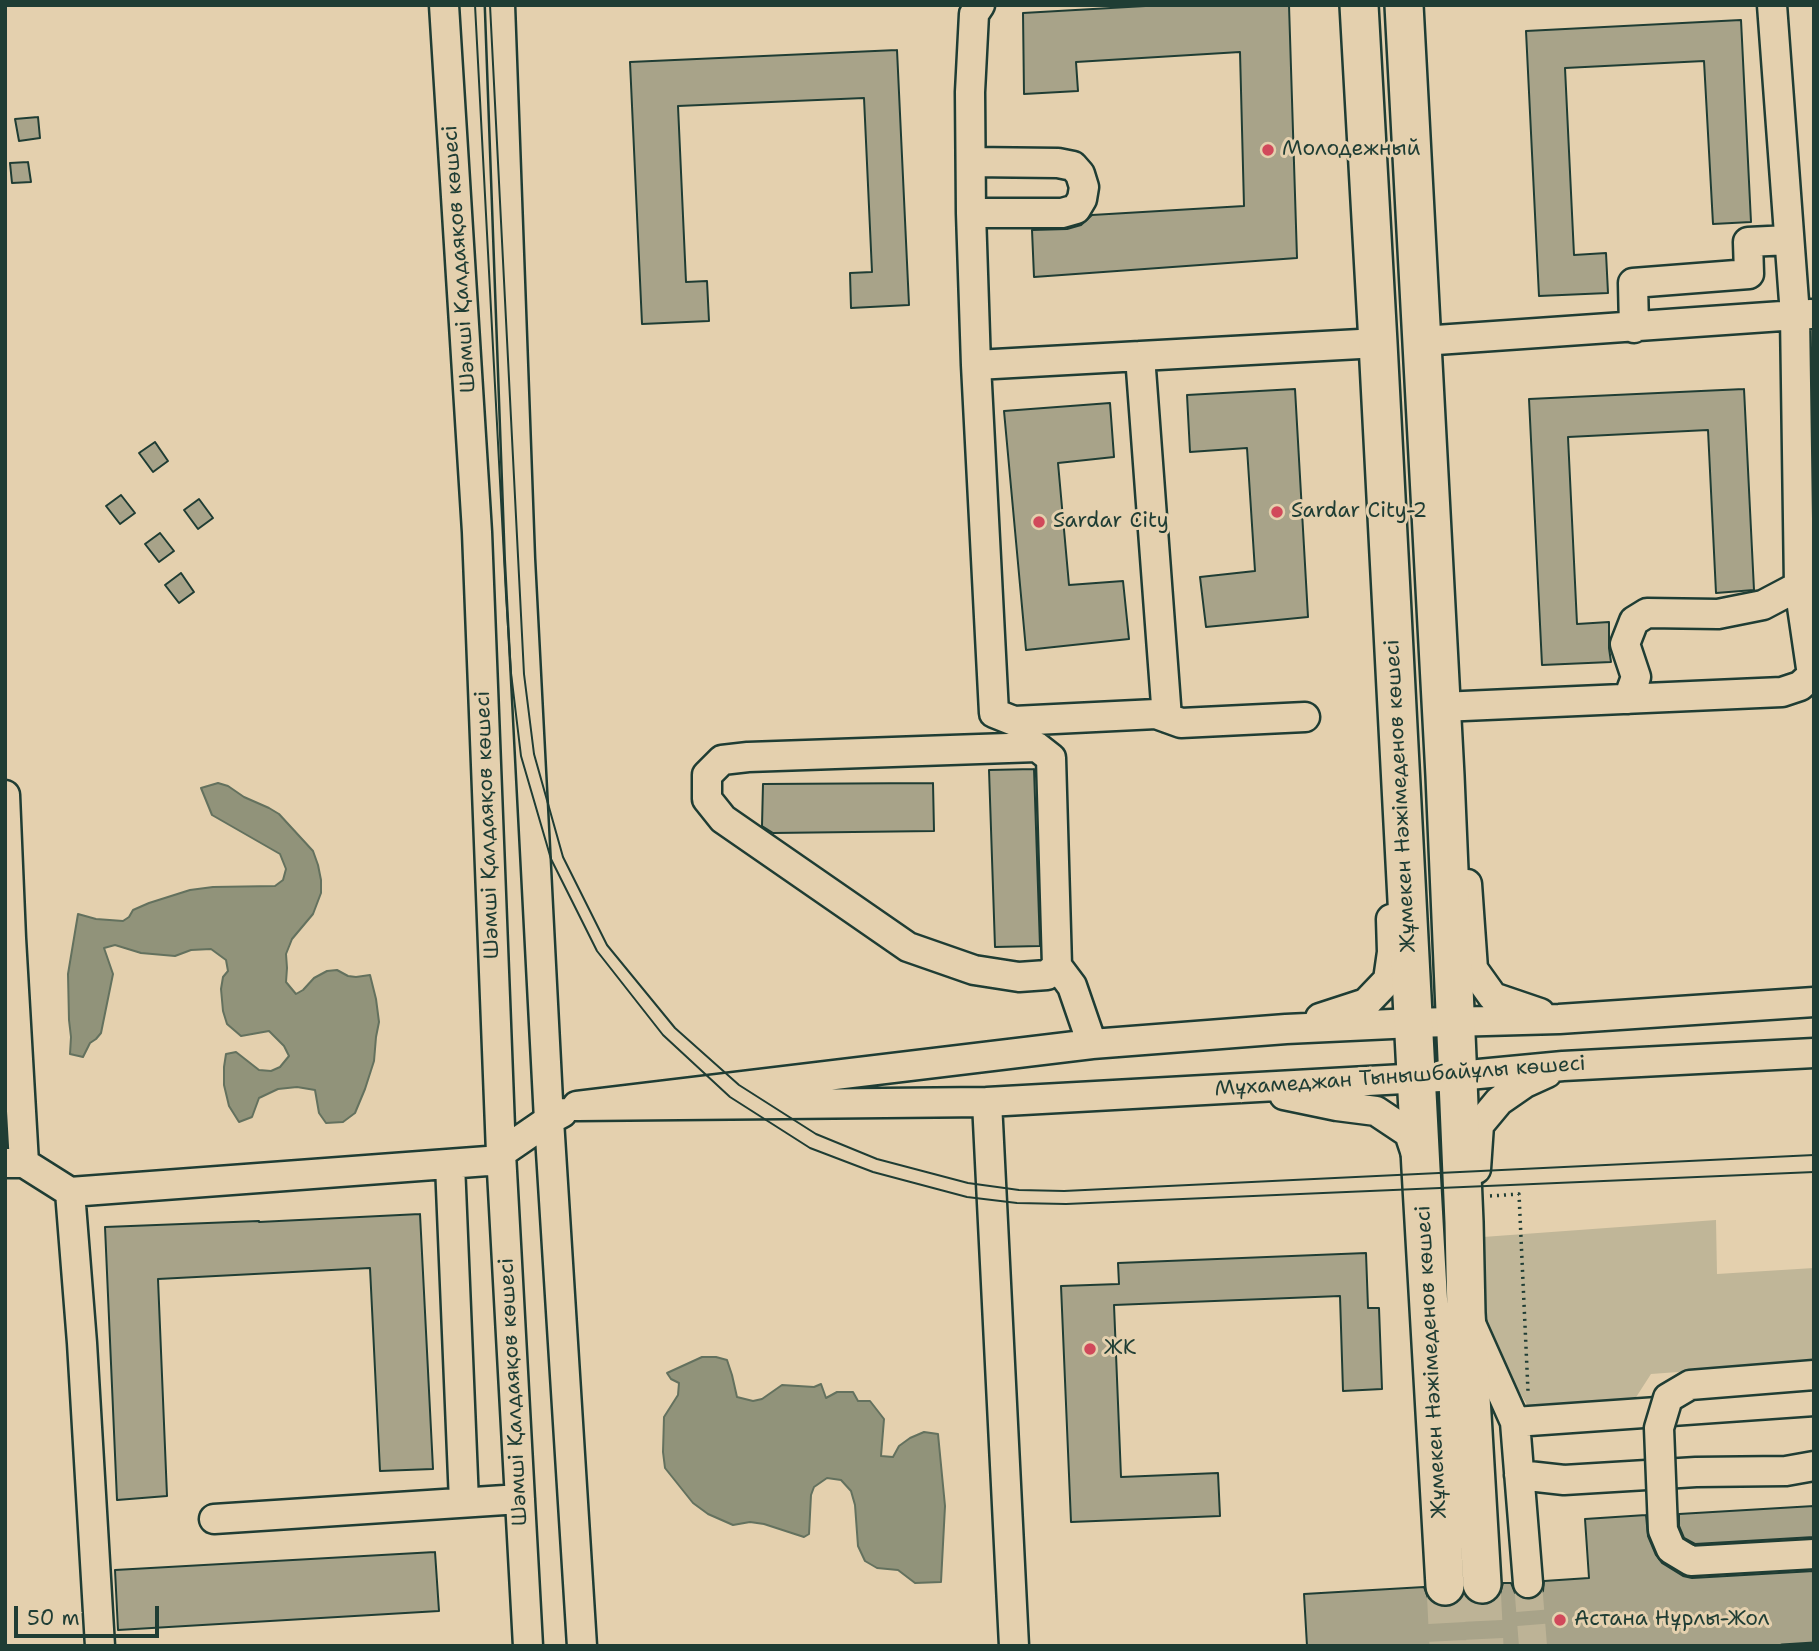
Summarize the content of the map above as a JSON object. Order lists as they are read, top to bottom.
{
  "streets": {
    "main road": ["Жұмекен Нәжімеденов көшесі"],
    "street": ["Шәмші Қалдаяқов көшесі", "Мұхамеджан Тынышбайұлы көшесі"]
  },
  "crossings": [
    ["Жұмекен Нәжімеденов көшесі", "Мұхамеджан Тынышбайұлы көшесі"]
  ],
  "places": [
    "Молодежный",
    "Sardar City-2",
    "Sardar City",
    "ЖК",
    "Астана Нұрлы-Жол"
  ],
  "scale_bar": "50 m"
}
